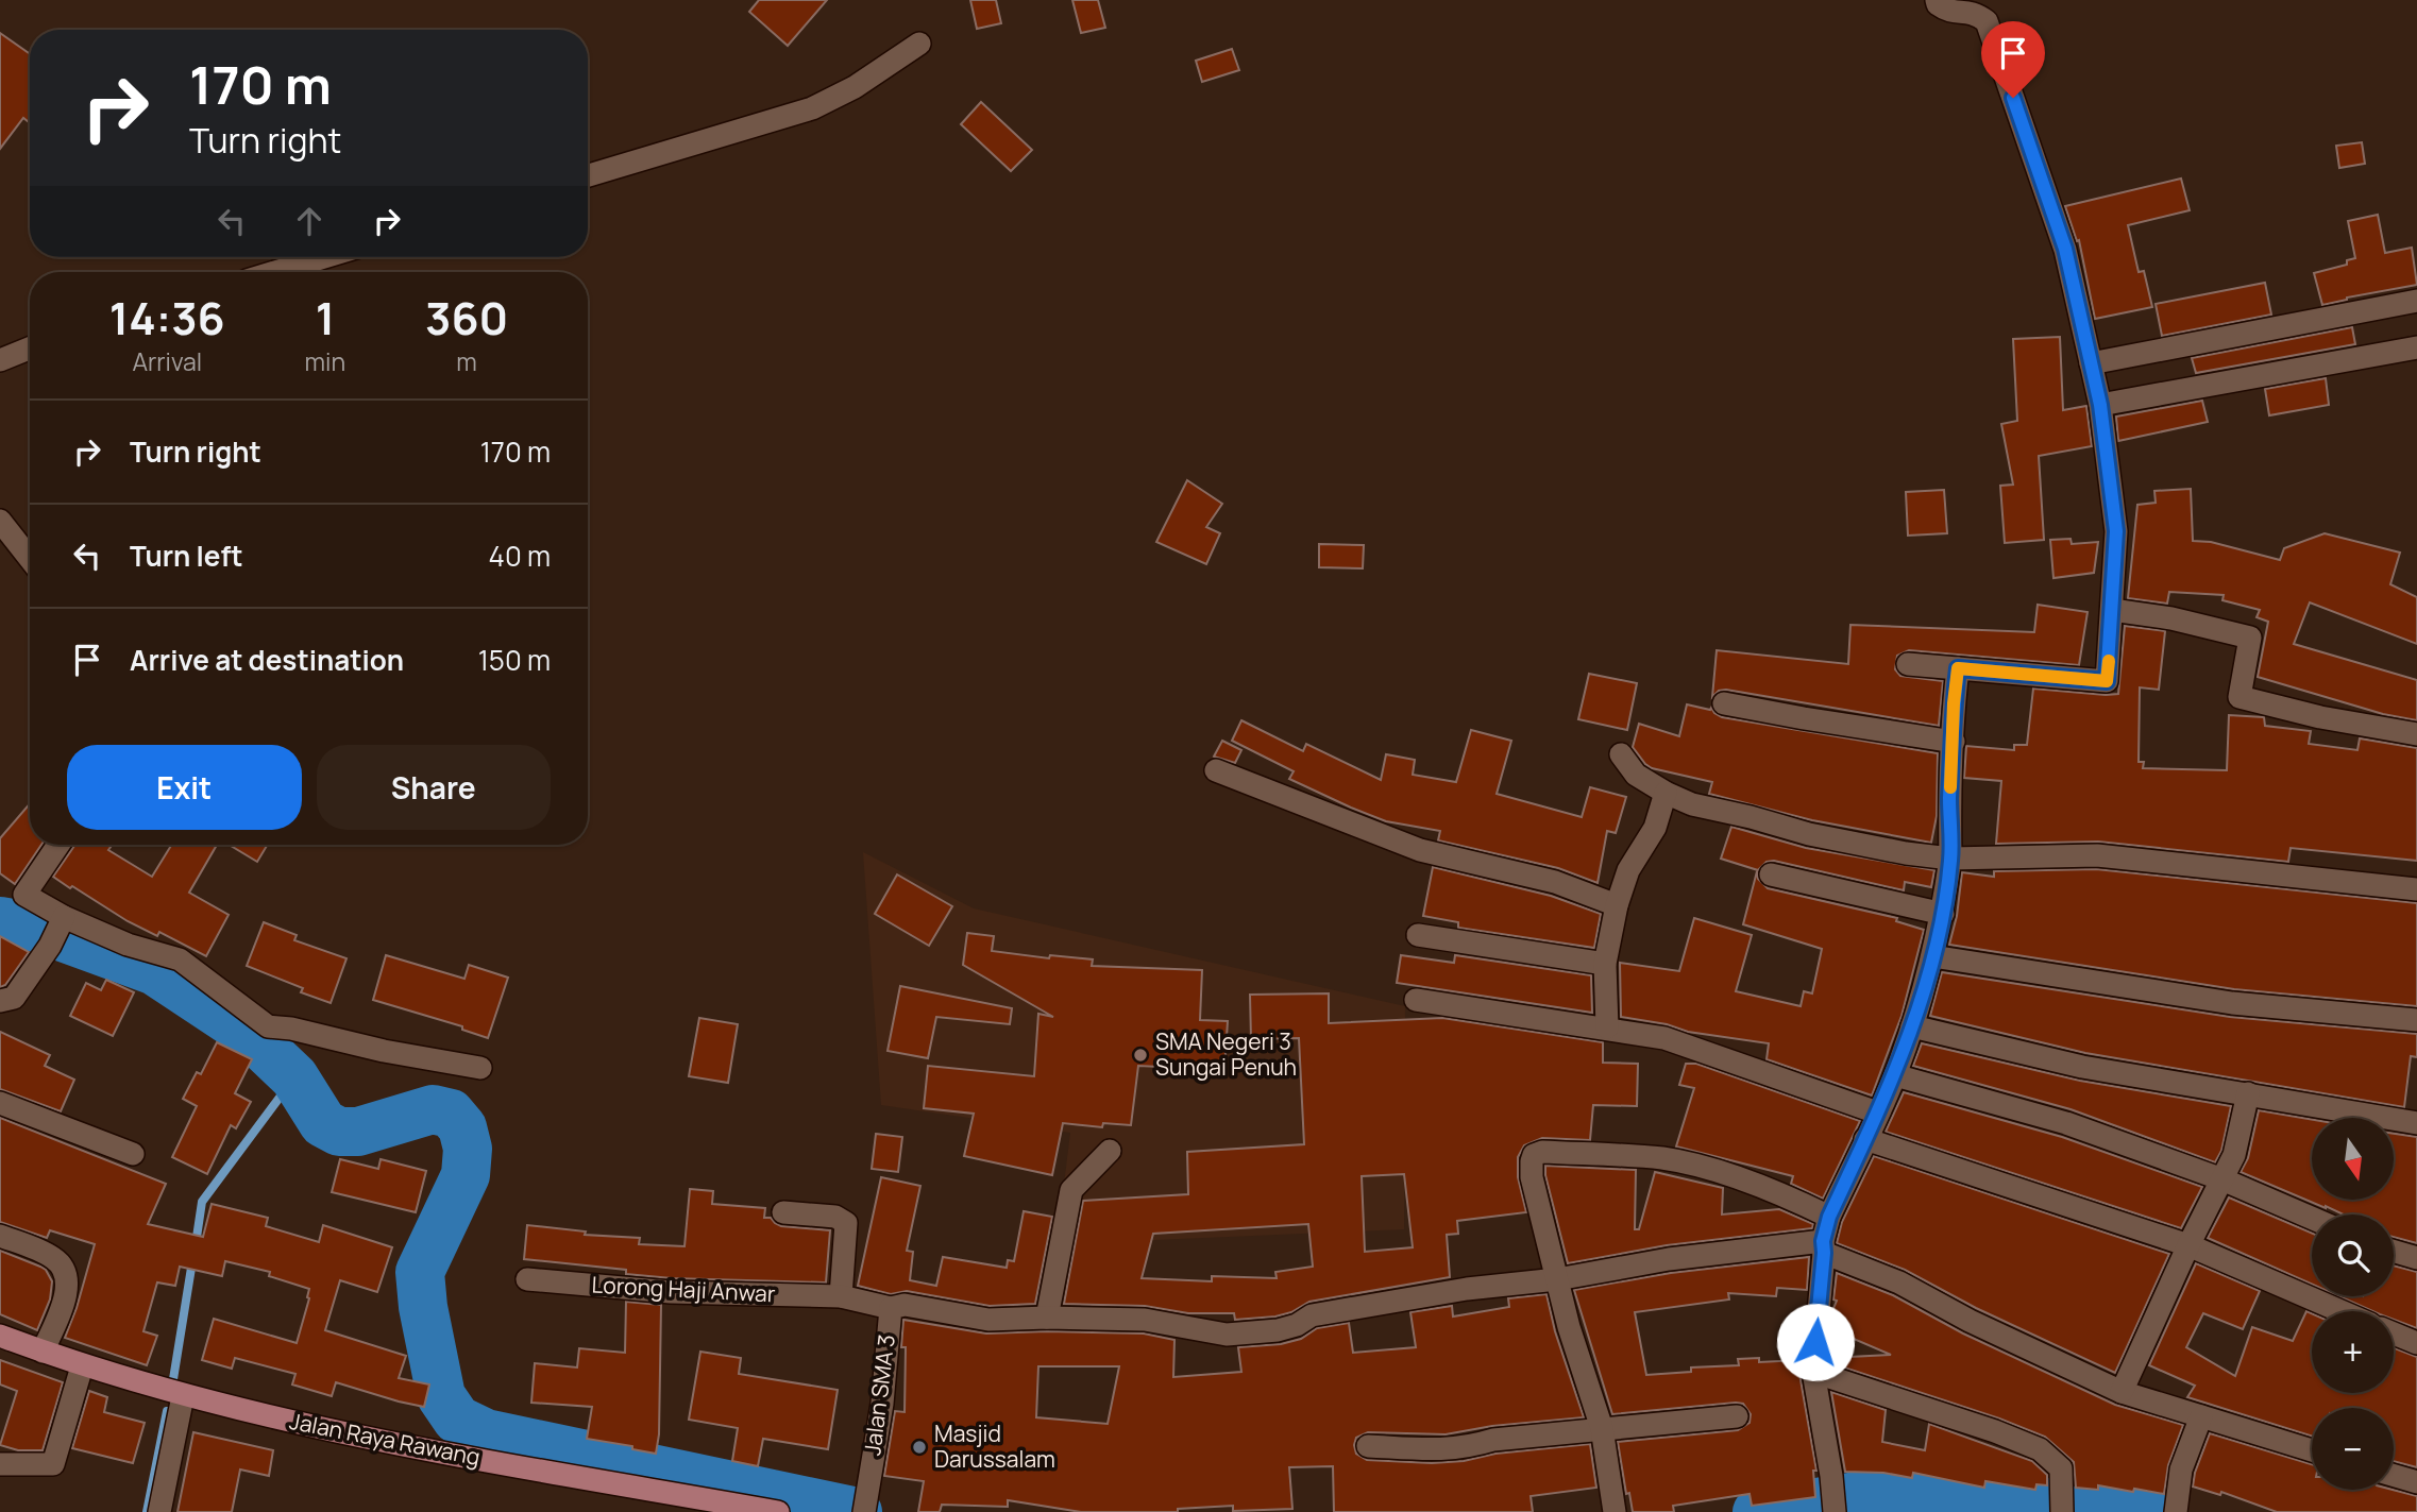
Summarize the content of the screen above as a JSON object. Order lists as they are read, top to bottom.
{
  "streets": {
    "main road": ["Jalan Raya Rawang"],
    "street": ["Lorong Haji Anwar", "Jalan SMA 3"]
  },
  "crossings": [
    ["Lorong Haji Anwar", "Jalan SMA 3"]
  ],
  "places": ["SMA Negeri 3 Sungai Penuh", "Masjid Darussalam"],
  "north": "bottom",
  "page": {
    "turn": ["170 m", "Turn right"],
    "eta": [
      "14:36",
      "Arrival",
      "1",
      "min",
      "360",
      "m"
    ],
    "list": [
      {
        "name": "Turn right",
        "value": "170 m"
      },
      {
        "name": "Turn left",
        "value": "40 m"
      },
      {
        "name": "Arrive at destination",
        "value": "150 m"
      }
    ],
    "buttons": ["Exit", "Share"],
    "map_buttons": ["+", "−"]
  }
}
